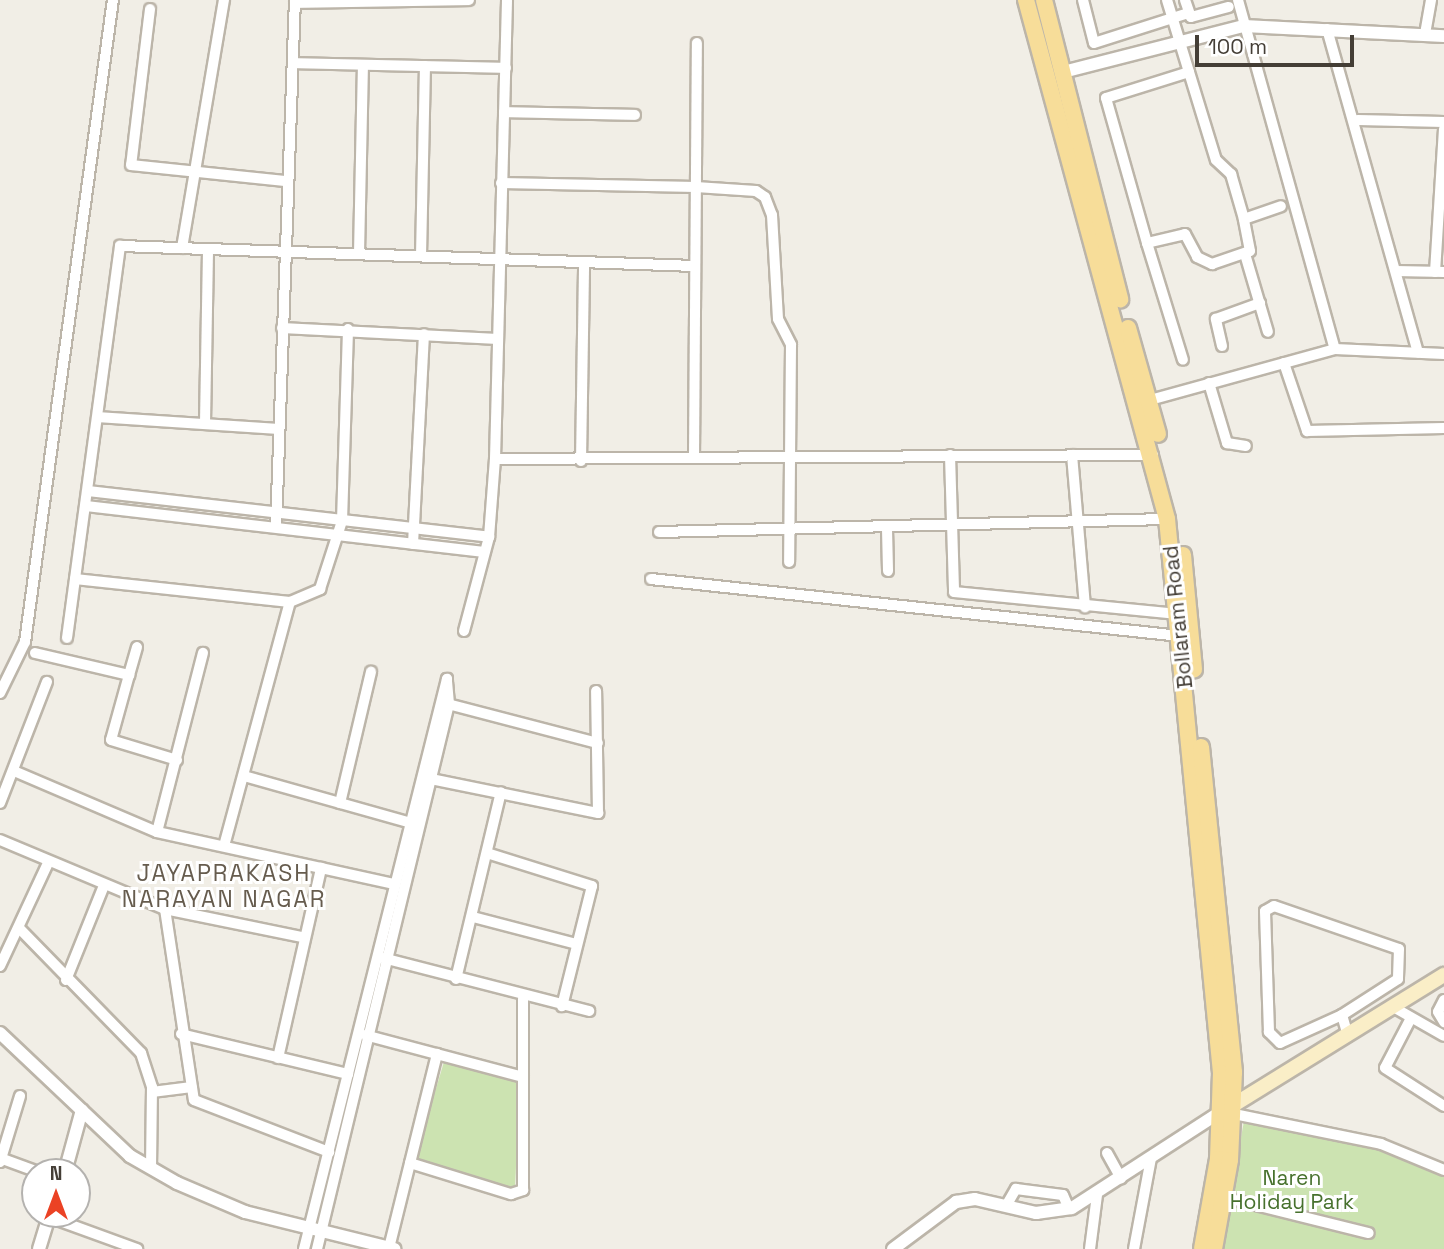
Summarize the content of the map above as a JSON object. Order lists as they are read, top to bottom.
{
  "streets": {
    "main road": ["Bollaram Road"]
  },
  "districts": ["JAYAPRAKASH NARAYAN NAGAR"],
  "parks": ["Naren Holiday Park"],
  "scale_bar": "100 m",
  "north": "top"
}
